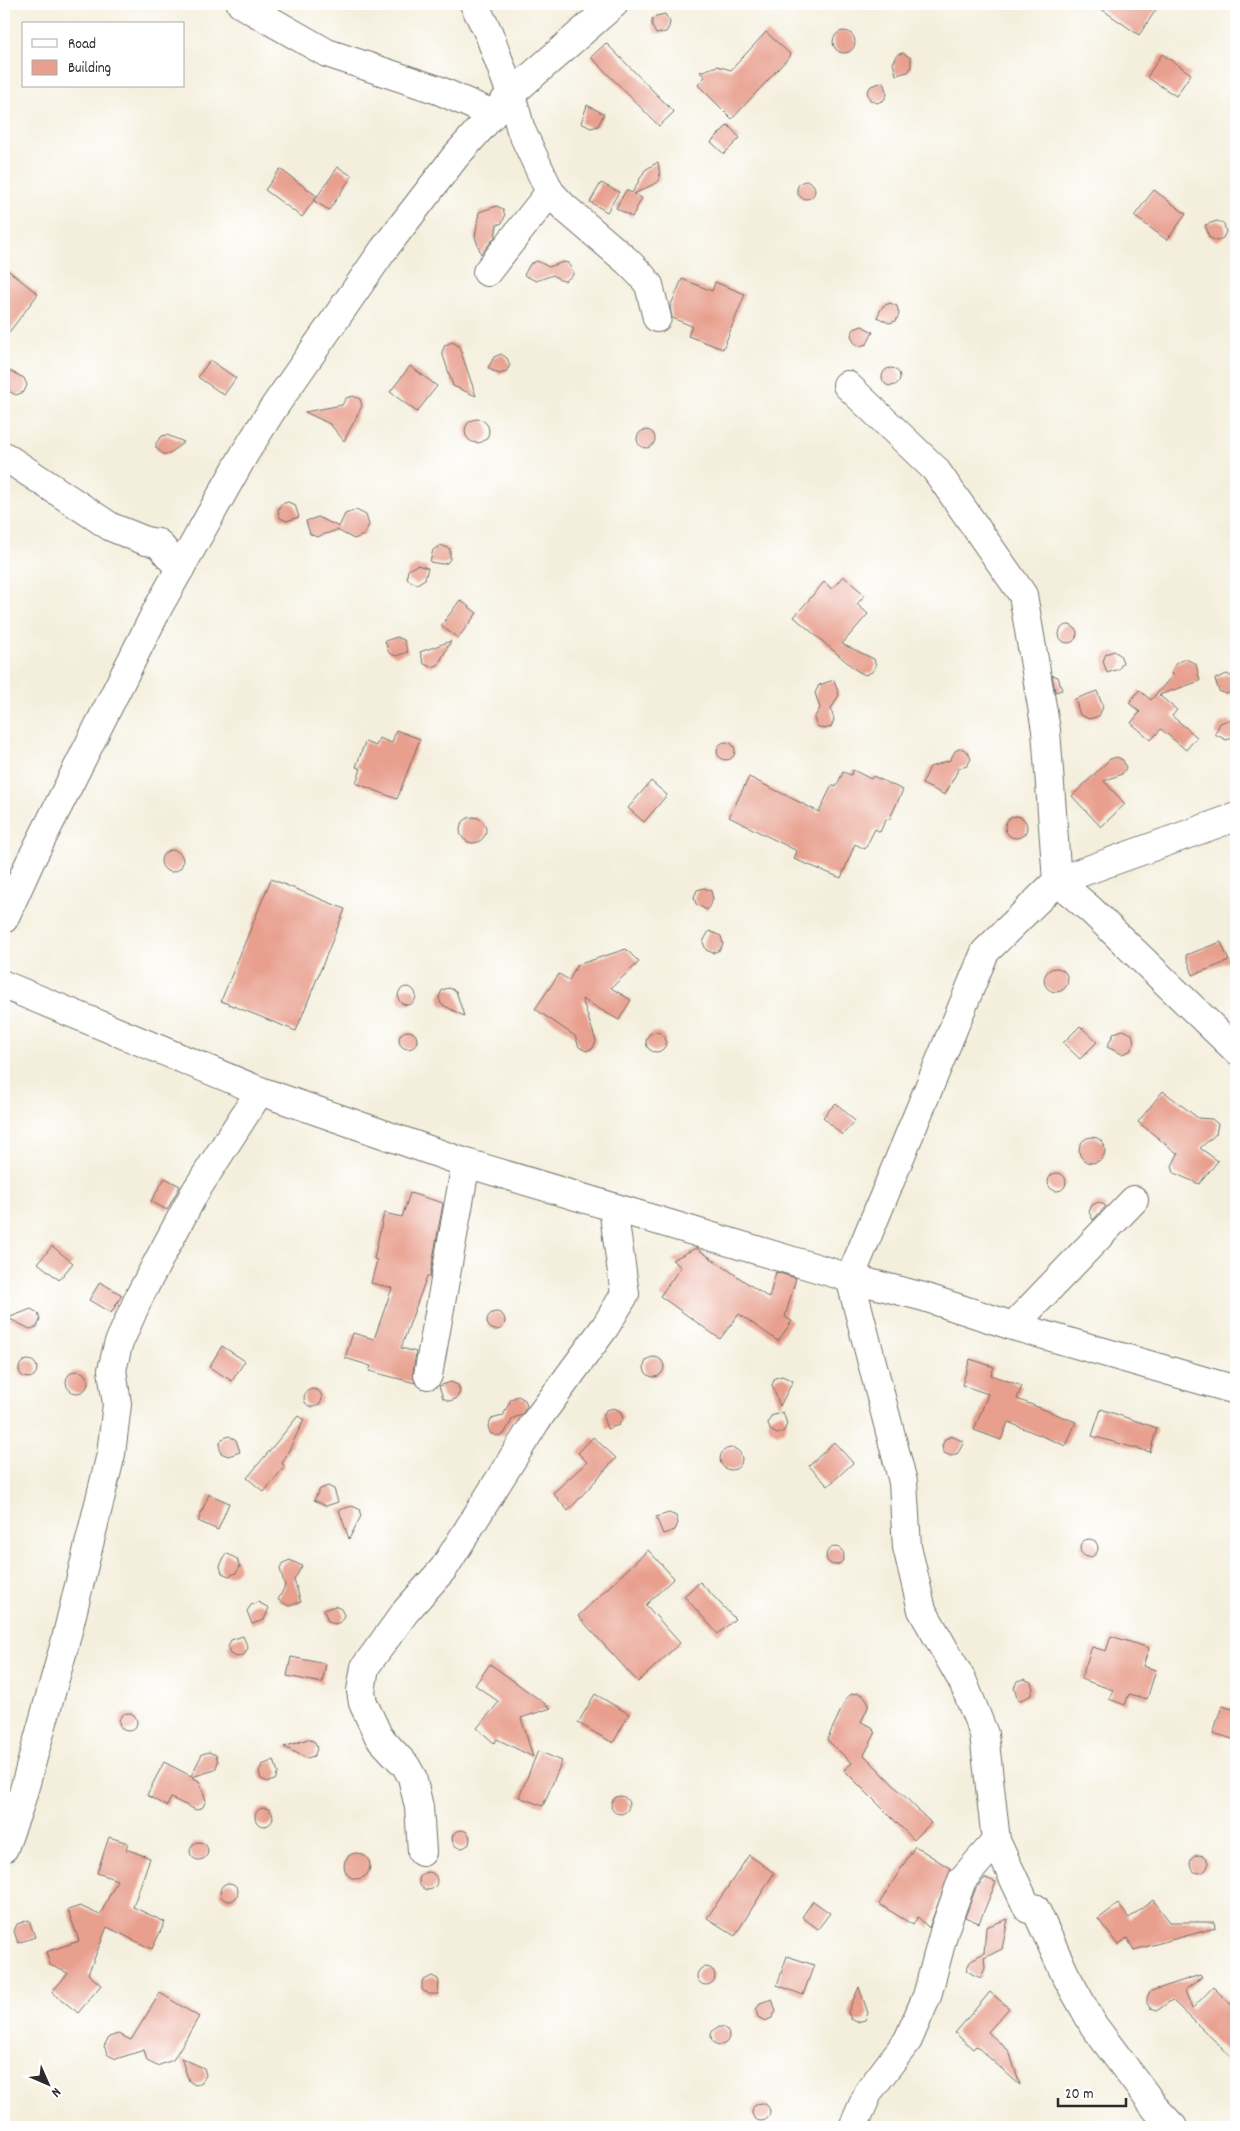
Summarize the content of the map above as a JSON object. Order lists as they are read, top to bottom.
{
  "legend": ["Road", "Building"],
  "scale_bar": "20 m",
  "north": "bottom right"
}
